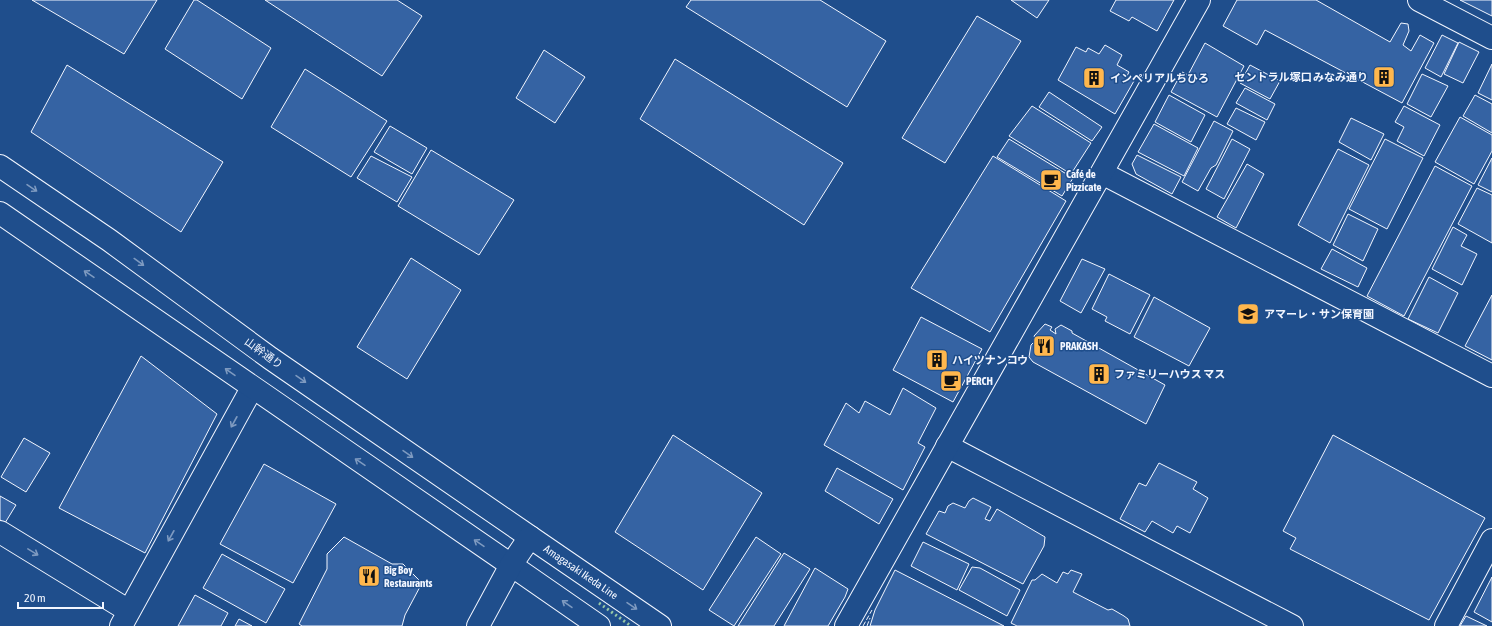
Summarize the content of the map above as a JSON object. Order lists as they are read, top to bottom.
{
  "streets": {
    "street": ["山幹通り", "Amagasaki Ikeda Line"]
  },
  "crossings": [
    ["山幹通り", "Amagasaki Ikeda Line"]
  ],
  "places": {
    "building": [
      "セントラル塚口 みなみ通り",
      "インペリアルちひろ",
      "ハイツナンコウ",
      "ファミリーハウス マス"
    ],
    "cafe": ["Café de Pizzicate", "PERCH"],
    "school or university": ["アマーレ・サン保育園"],
    "restaurant": ["PRAKASH", "Big Boy Restaurants"]
  },
  "scale_bar": "20 m"
}
